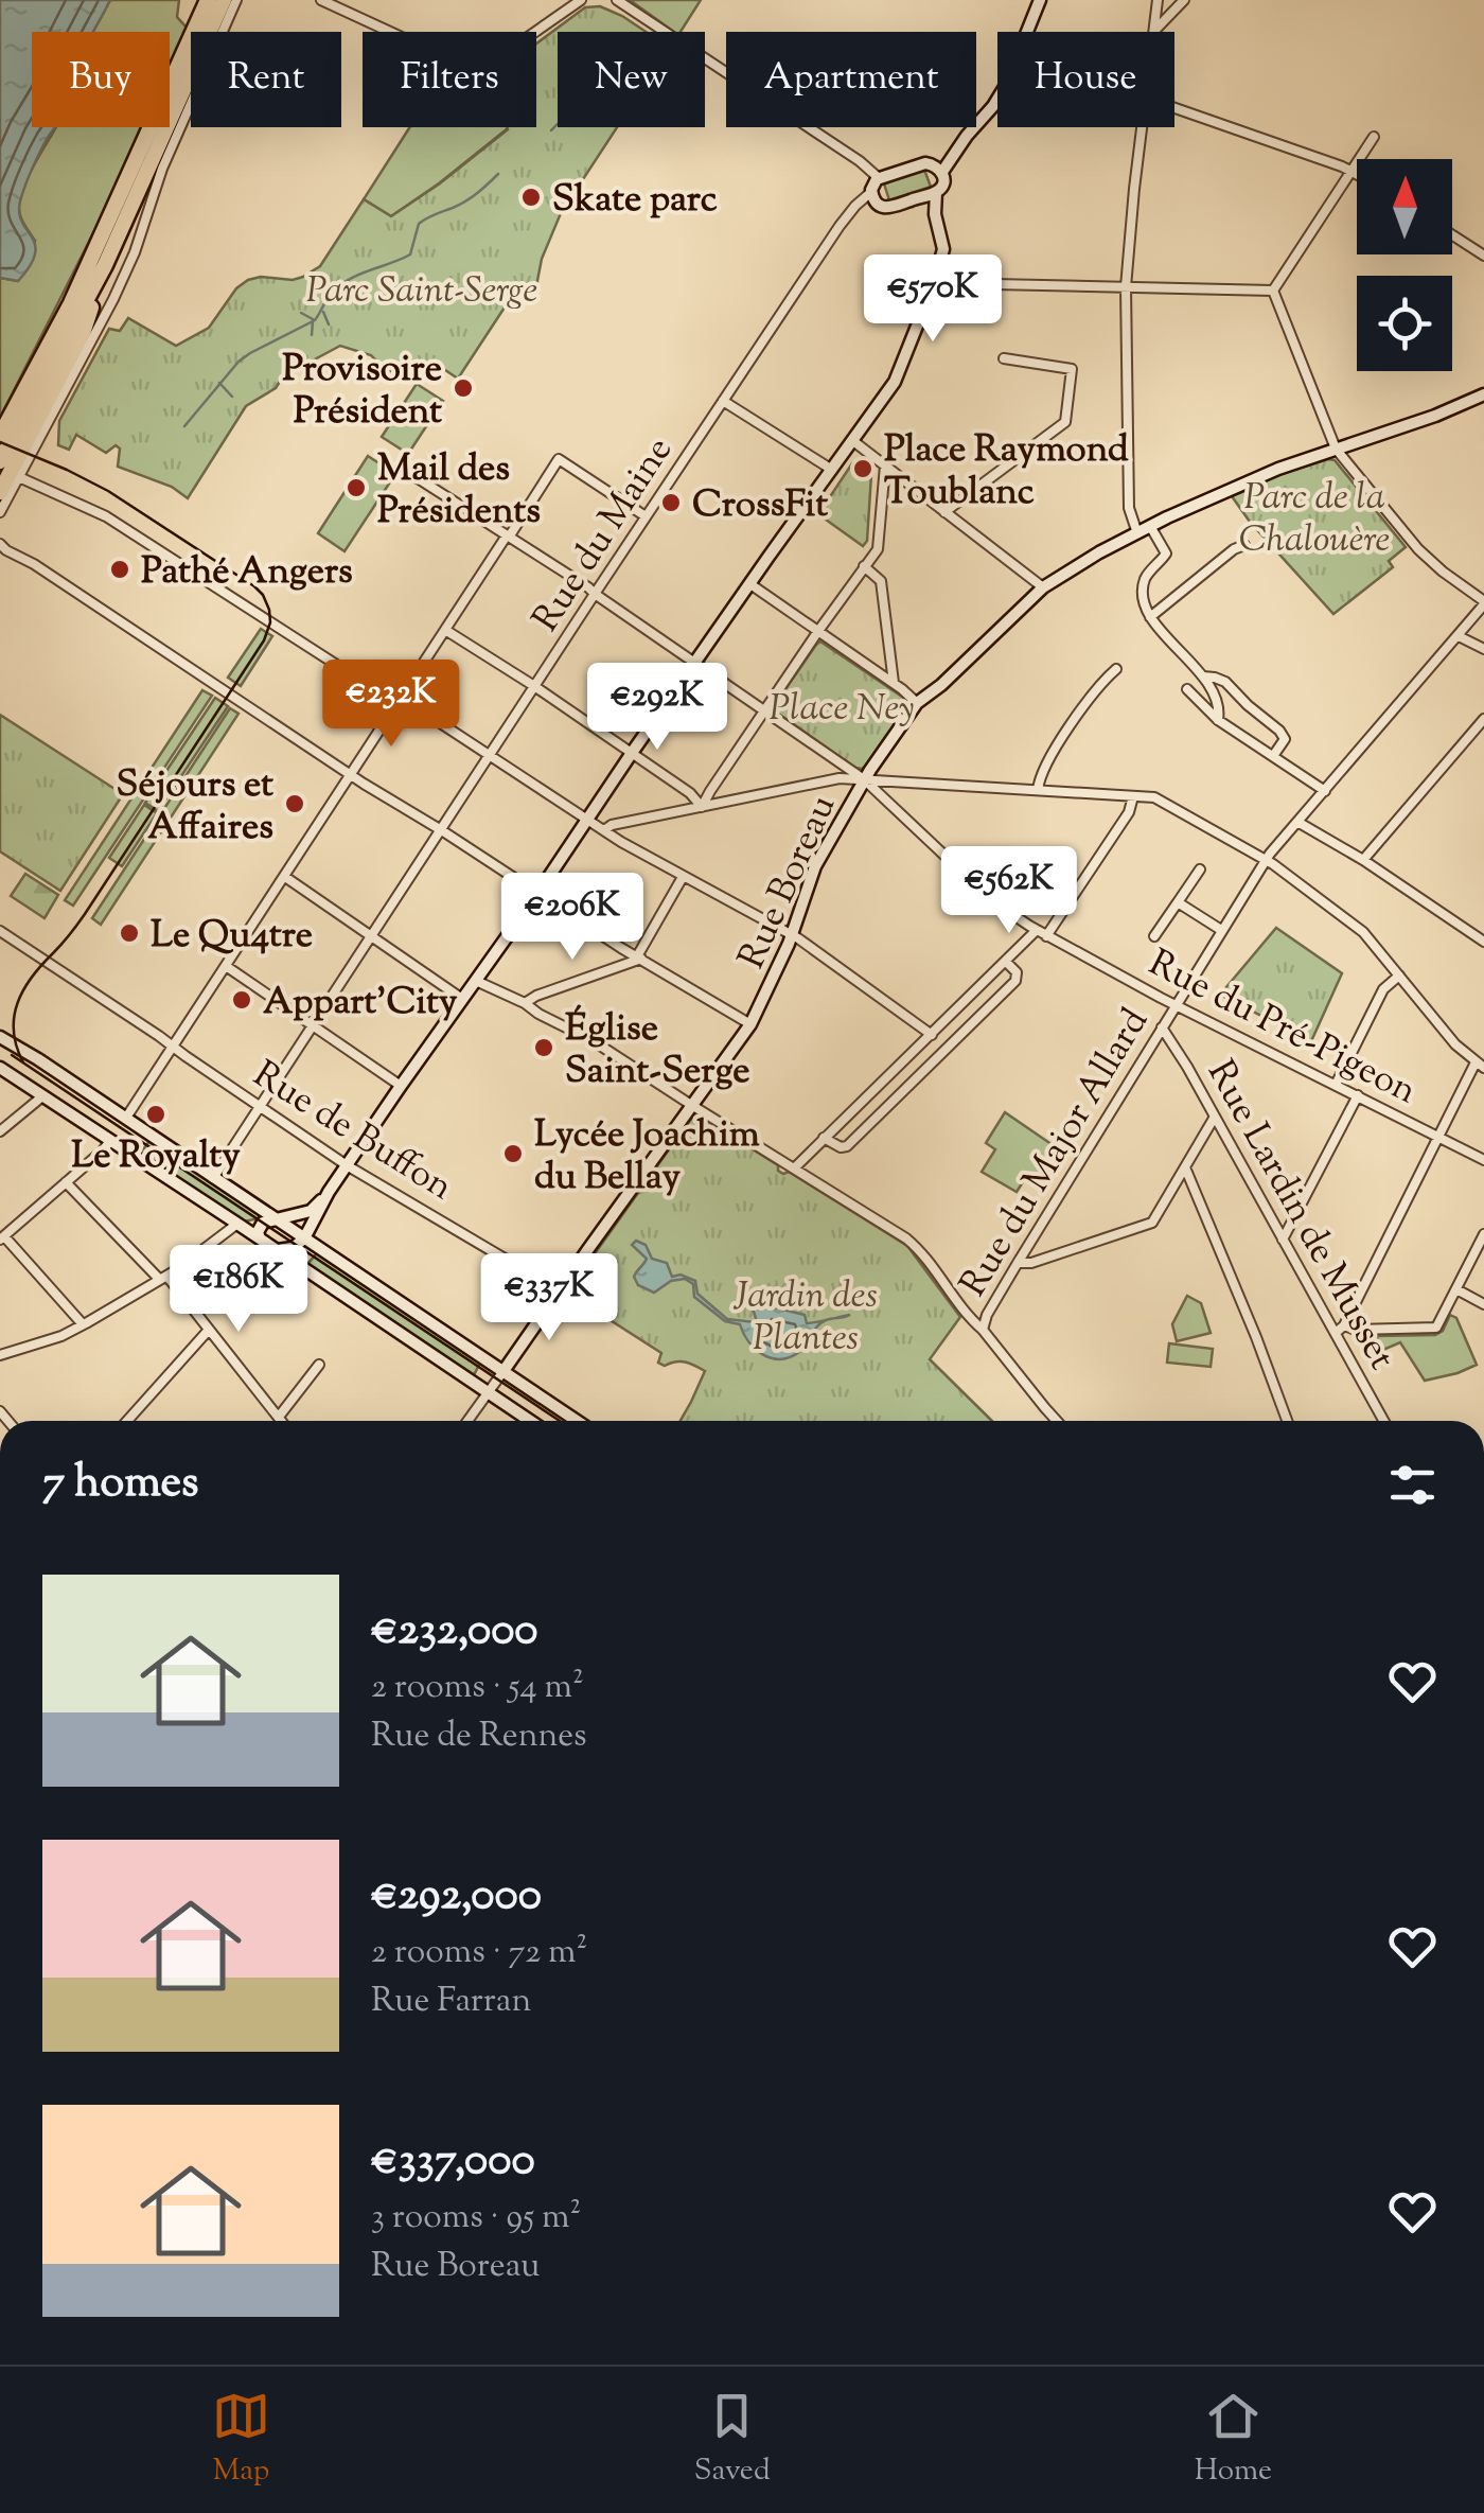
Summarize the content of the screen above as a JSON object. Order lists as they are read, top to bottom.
{
  "streets": {
    "main road": ["Rue Boreau"],
    "street": [
      "Rue du Maine",
      "Rue du Pré-Pigeon",
      "Rue de Buffon",
      "Rue du Major Allard",
      "Rue Lardin de Musset"
    ]
  },
  "crossings": [
    ["Rue du Maine", "Rue du Pré-Pigeon"],
    ["Rue du Maine", "Rue de Buffon"],
    ["Rue Boreau", "Rue du Pré-Pigeon"],
    ["Rue Boreau", "Rue de Buffon"],
    ["Rue du Pré-Pigeon", "Rue du Major Allard"],
    ["Rue du Major Allard", "Rue Lardin de Musset"]
  ],
  "parks": [
    "Parc Saint-Serge",
    "Parc de la Chalouère",
    "Place Ney",
    "Jardin des Plantes"
  ],
  "places": [
    "Skate parc",
    "Provisoire Président",
    "Place Raymond Toublanc",
    "Mail des Présidents",
    "CrossFit",
    "Pathé Angers",
    "Séjours et Affaires",
    "Le Qu4tre",
    "Appart'City",
    "Église Saint-Serge",
    "Le Royalty",
    "Lycée Joachim du Bellay"
  ],
  "north": "top",
  "page": {
    "chip": [
      "Buy",
      "Rent",
      "Filters",
      "New",
      "Apartment",
      "House"
    ],
    "price": [
      "€570K",
      "€232K",
      "€292K",
      "€562K",
      "€206K",
      "€186K",
      "€337K"
    ],
    "heading": "7 homes",
    "list": [
      {
        "name": "€232,000",
        "note": "2 rooms · 54 m² · Rue de Rennes"
      },
      {
        "name": "€292,000",
        "note": "2 rooms · 72 m² · Rue Farran"
      },
      {
        "name": "€337,000",
        "note": "3 rooms · 95 m² · Rue Boreau"
      }
    ],
    "tabs": ["Map", "Saved", "Home"]
  }
}
